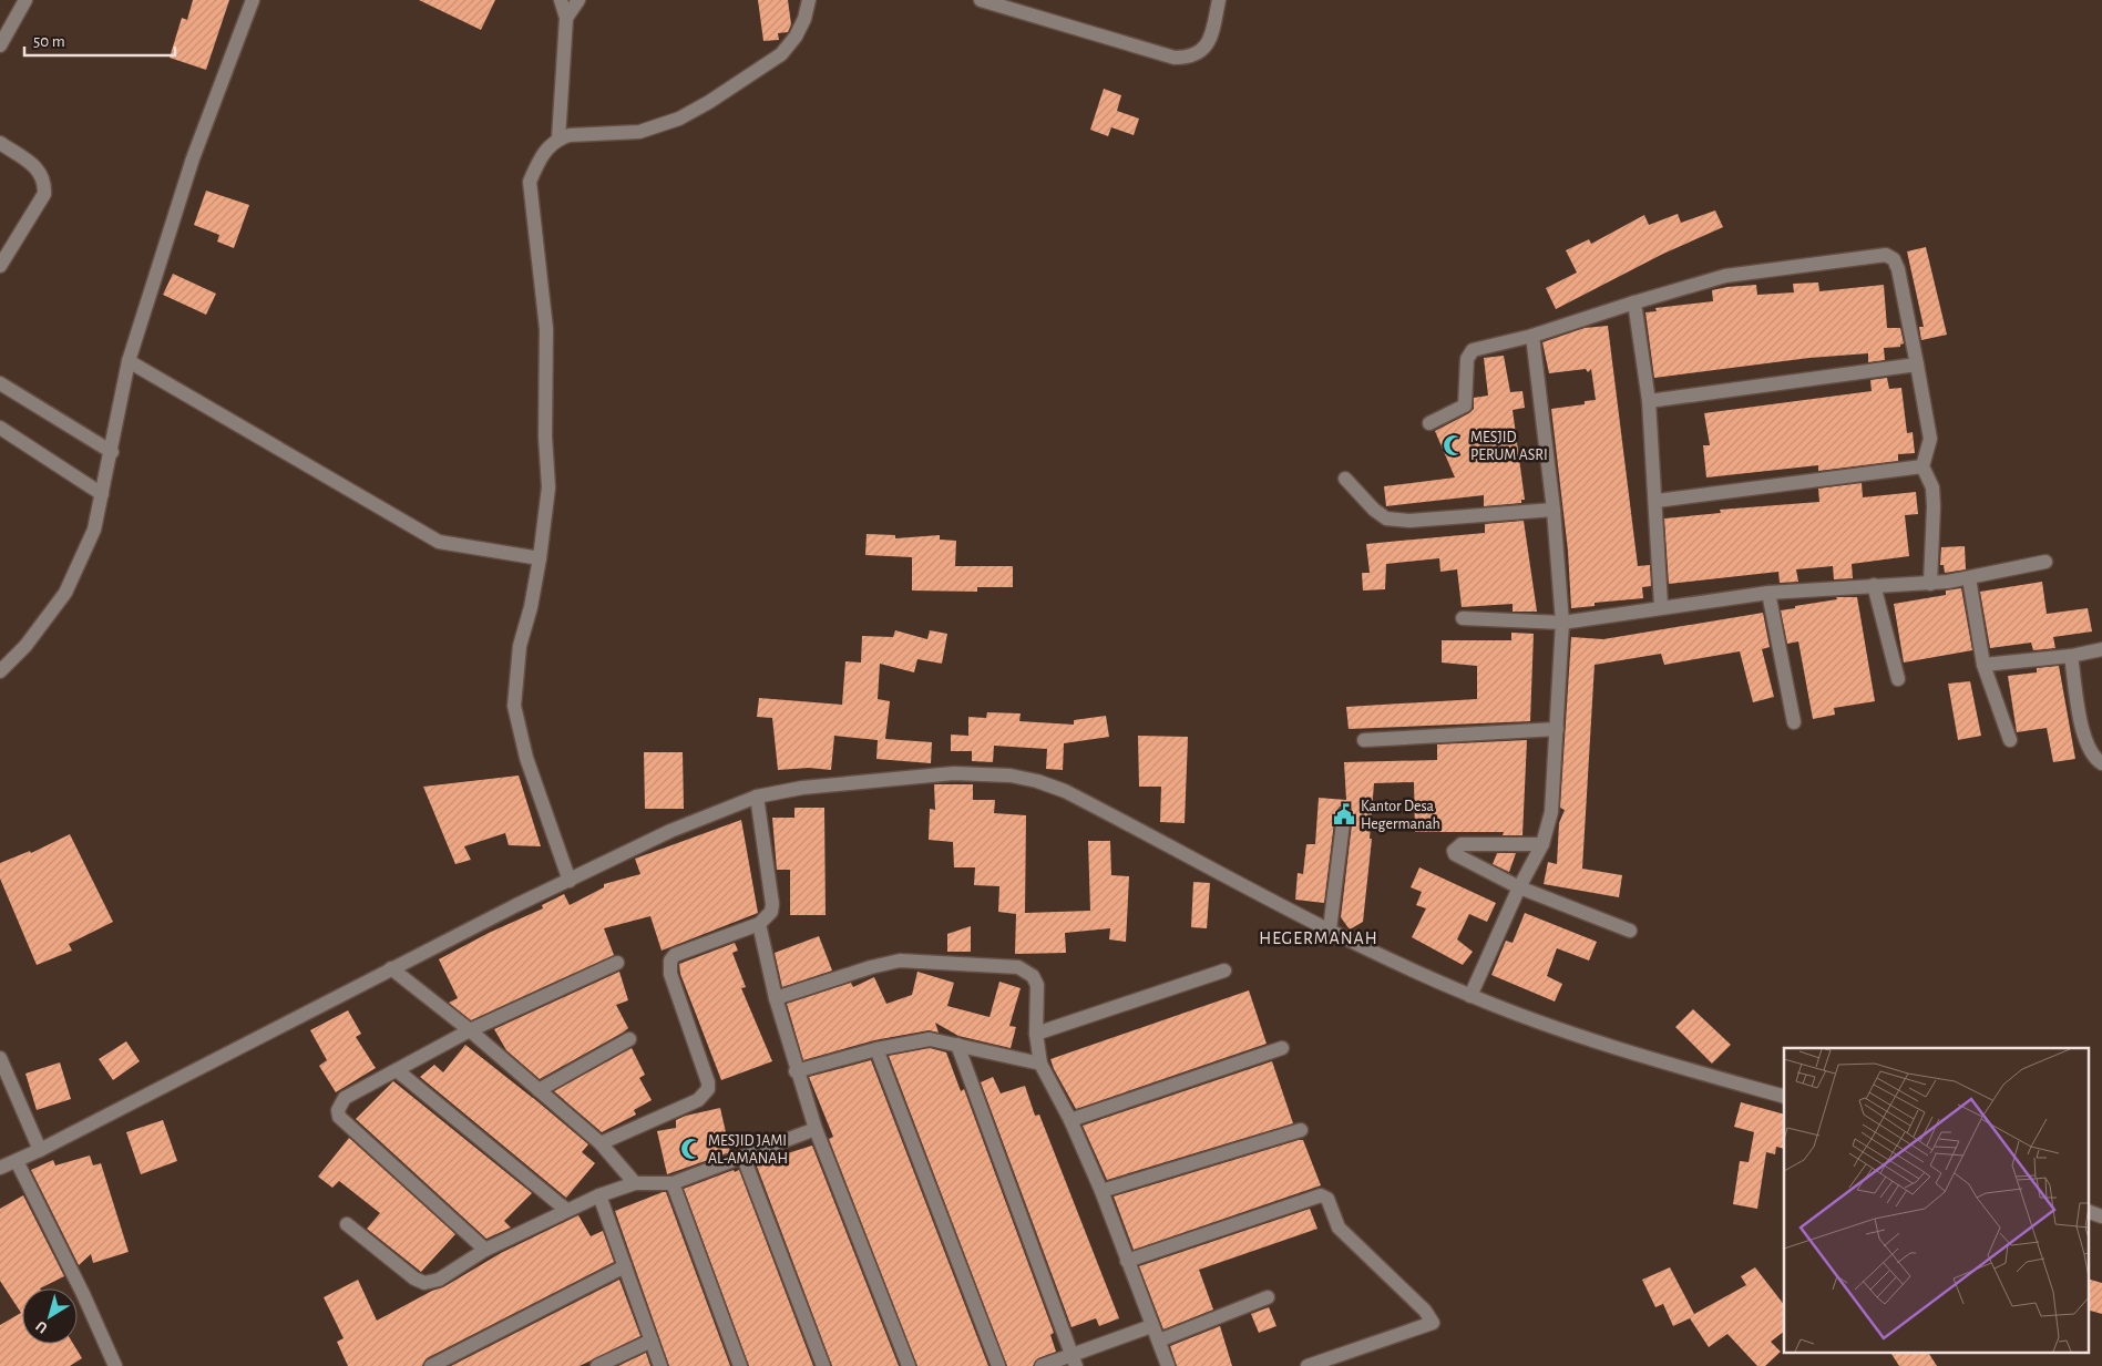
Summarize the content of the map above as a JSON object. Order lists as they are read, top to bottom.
{
  "districts": ["HEGERMANAH"],
  "places": {
    "mosque": ["MESJID PERUM ASRI", "MESJID JAMI AL-AMANAH"],
    "public building": ["Kantor Desa Hegermanah"]
  },
  "scale_bar": "50 m",
  "north": "bottom left"
}
